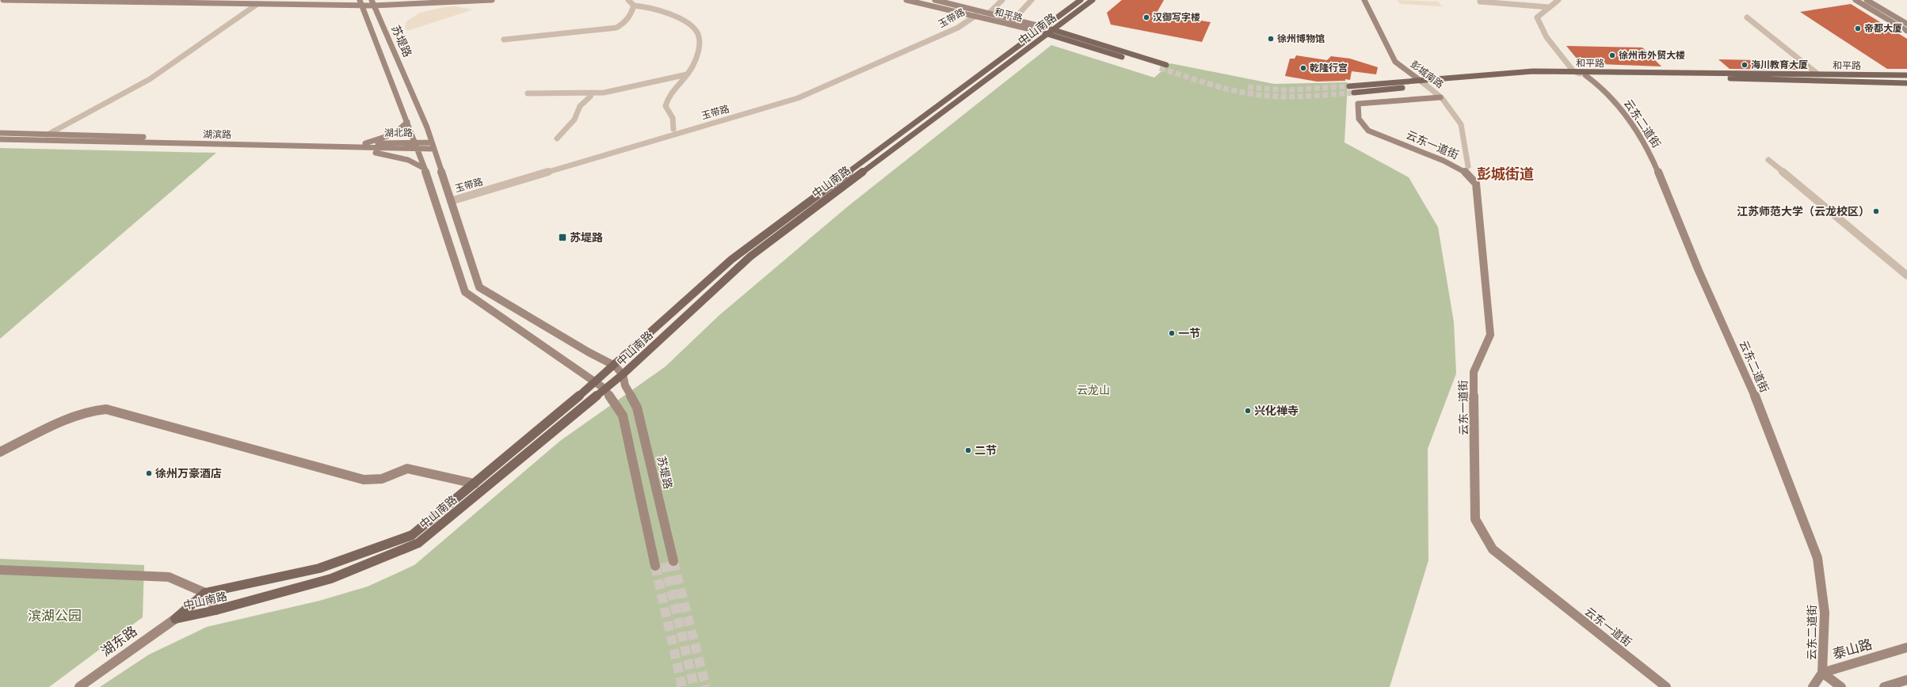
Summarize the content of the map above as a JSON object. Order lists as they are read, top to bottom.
{
  "streets": {
    "main road": [
      "和平路",
      "中山南路",
      "苏堤路",
      "彭城南路",
      "云东二道街",
      "湖北路",
      "湖滨路",
      "云东一道街",
      "湖东路",
      "泰山路"
    ],
    "street": ["玉带路"]
  },
  "crossings": [
    ["和平路", "玉带路"],
    ["和平路", "中山南路"],
    ["和平路", "彭城南路"],
    ["和平路", "云东二道街"],
    ["玉带路", "苏堤路"],
    ["中山南路", "苏堤路"],
    ["中山南路", "湖东路"],
    ["苏堤路", "湖北路"],
    ["苏堤路", "湖滨路"],
    ["彭城南路", "云东一道街"],
    ["云东二道街", "泰山路"],
    ["湖北路", "湖滨路"]
  ],
  "districts": ["彭城街道"],
  "parks": ["云龙山", "滨湖公园"],
  "places": {
    "other": [
      "汉御写字楼",
      "帝都大厦",
      "徐州博物馆",
      "徐州市外贸大楼",
      "海川教育大厦",
      "乾隆行宫",
      "江苏师范大学（云龙校区）",
      "一节",
      "兴化禅寺",
      "二节",
      "徐州万豪酒店"
    ],
    "transit": ["苏堤路"]
  }
}
